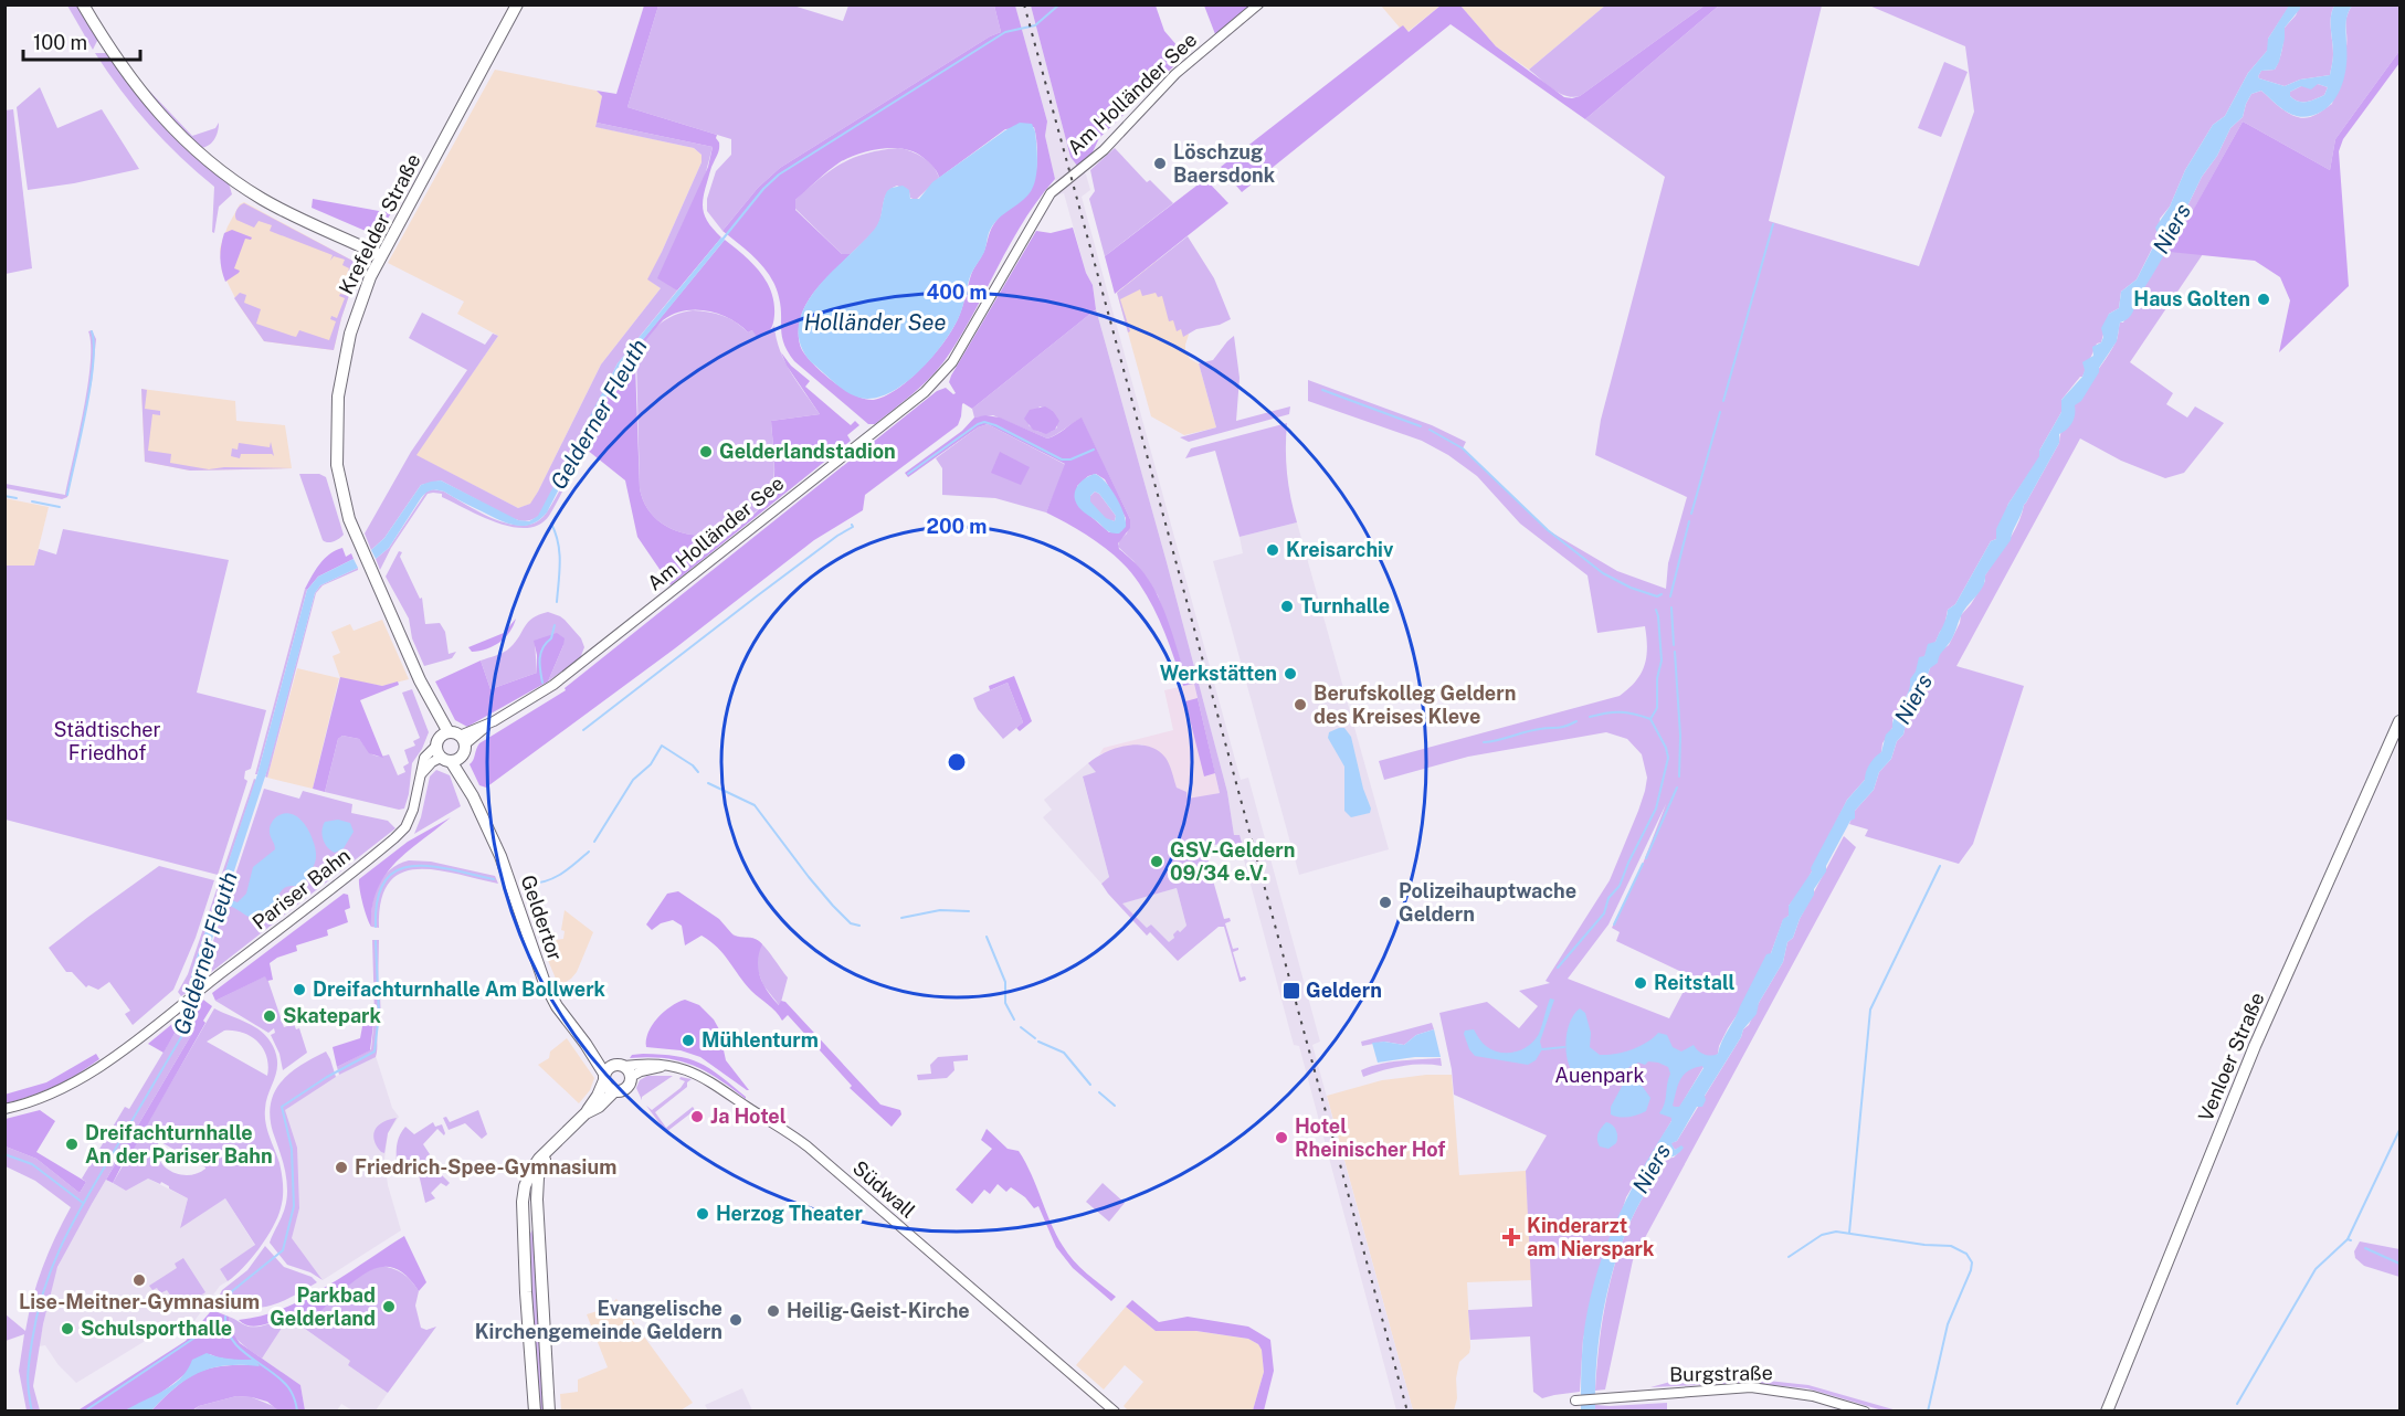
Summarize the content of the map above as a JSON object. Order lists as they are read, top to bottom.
{
  "streets": {
    "main road": ["Krefelder Straße", "Geldertor", "Venloer Straße"],
    "street": [
      "Am Holländer See",
      "Pariser Bahn",
      "Südwall",
      "Burgstraße"
    ]
  },
  "crossings": [
    ["Am Holländer See", "Krefelder Straße"],
    ["Am Holländer See", "Pariser Bahn"],
    ["Am Holländer See", "Geldertor"],
    ["Krefelder Straße", "Pariser Bahn"],
    ["Krefelder Straße", "Geldertor"],
    ["Pariser Bahn", "Geldertor"],
    ["Geldertor", "Südwall"]
  ],
  "water": ["Niers", "Holländer See", "Gelderner Fleuth"],
  "parks": ["Städtischer Friedhof", "Auenpark"],
  "places": {
    "other": [
      "Löschzug Baersdonk",
      "Haus Golten",
      "Gelderlandstadion",
      "Kreisarchiv",
      "Turnhalle",
      "Werkstätten",
      "Berufskolleg Geldern des Kreises Kleve",
      "GSV-Geldern 09/34 e.V.",
      "Polizeihauptwache Geldern",
      "Reitstall",
      "Dreifachturnhalle Am Bollwerk",
      "Skatepark",
      "Mühlenturm",
      "Ja Hotel",
      "Hotel Rheinischer Hof",
      "Dreifachturnhalle An der Pariser Bahn",
      "Friedrich-Spee-Gymnasium",
      "Herzog Theater",
      "Lise-Meitner-Gymnasium",
      "Parkbad Gelderland",
      "Heilig-Geist-Kirche",
      "Evangelische Kirchengemeinde Geldern",
      "Schulsporthalle"
    ],
    "transit": ["Geldern"],
    "health": ["Kinderarzt am Nierspark"]
  },
  "scale_bar": "100 m",
  "rings": ["400 m", "200 m"]
}
